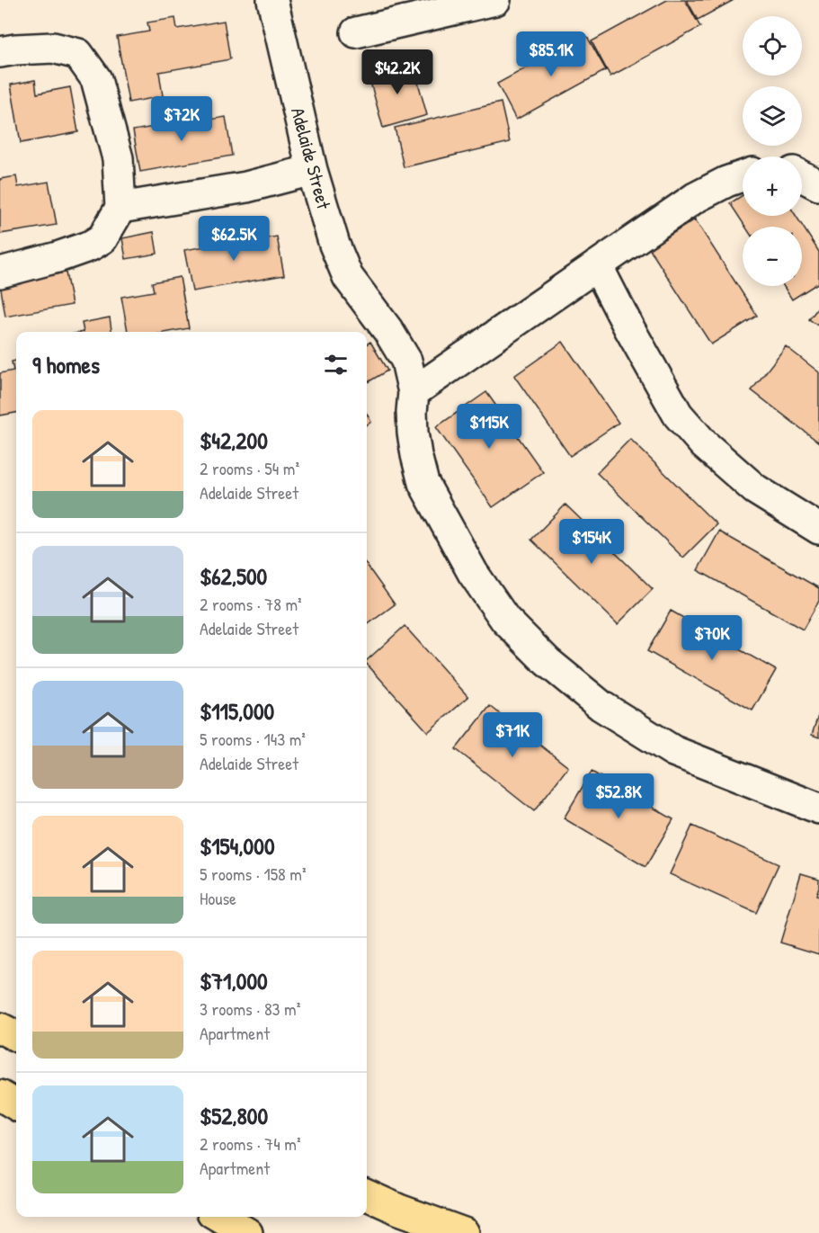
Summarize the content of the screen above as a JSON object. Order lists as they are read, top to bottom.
{
  "streets": {
    "street": ["Adelaide Street"]
  },
  "page": {
    "map_buttons": ["+", "−"],
    "price": [
      "$85.1K",
      "$42.2K",
      "$72K",
      "$62.5K",
      "$115K",
      "$154K",
      "$70K",
      "$71K",
      "$52.8K"
    ],
    "heading": "9 homes",
    "list": [
      {
        "name": "$42,200",
        "note": "2 rooms · 54 m² · Adelaide Street"
      },
      {
        "name": "$62,500",
        "note": "2 rooms · 78 m² · Adelaide Street"
      },
      {
        "name": "$115,000",
        "note": "5 rooms · 143 m² · Adelaide Street"
      },
      {
        "name": "$154,000",
        "note": "5 rooms · 158 m² · House"
      },
      {
        "name": "$71,000",
        "note": "3 rooms · 83 m² · Apartment"
      },
      {
        "name": "$52,800",
        "note": "2 rooms · 74 m² · Apartment"
      }
    ]
  }
}
